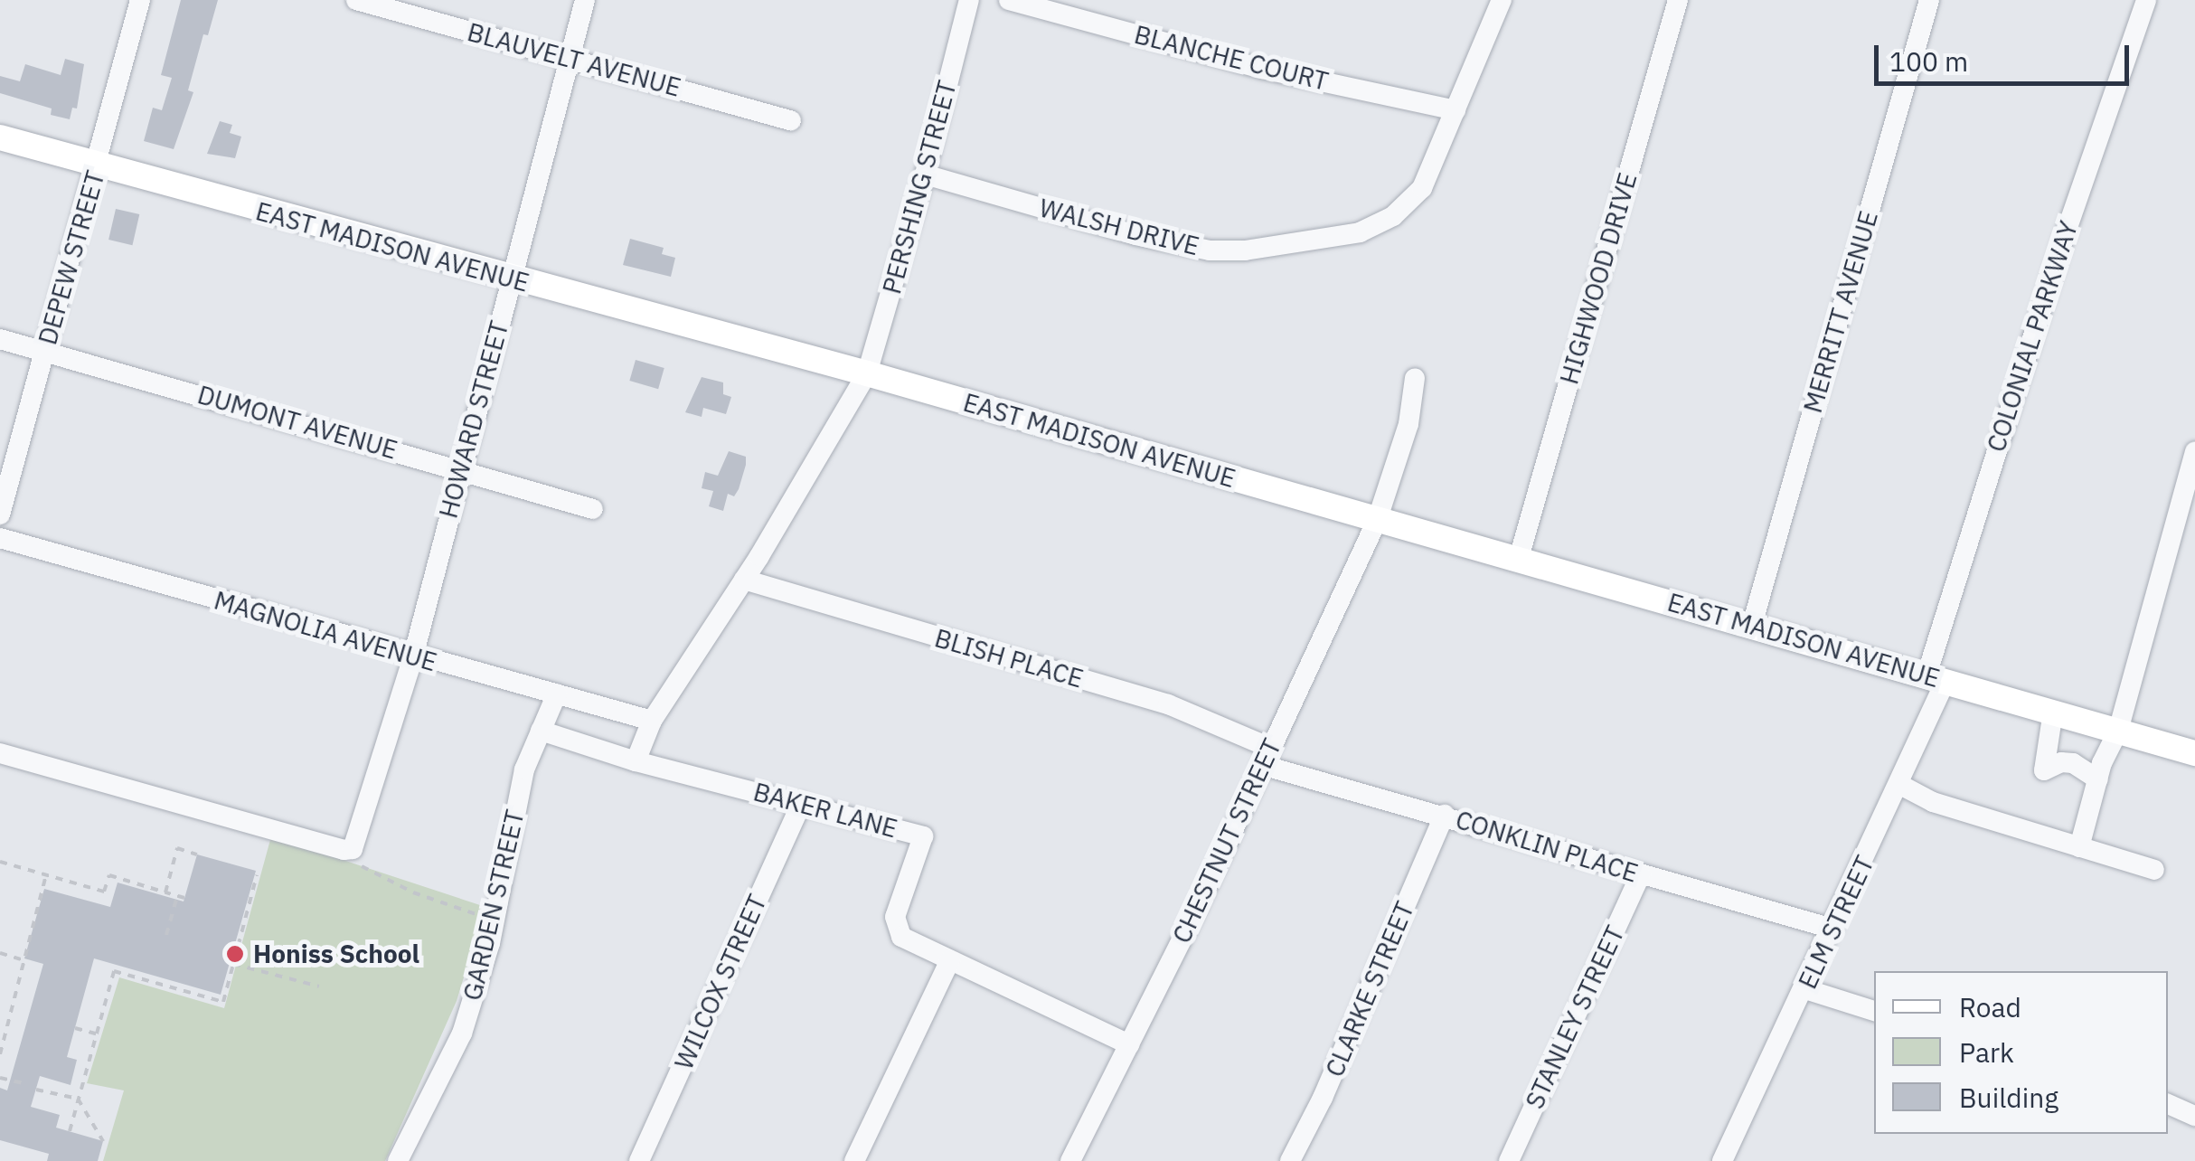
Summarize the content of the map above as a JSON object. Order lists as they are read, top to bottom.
{
  "streets": {
    "main road": ["EAST MADISON AVENUE"],
    "street": [
      "BLANCHE COURT",
      "BLAUVELT AVENUE",
      "PERSHING STREET",
      "WALSH DRIVE",
      "DEPEW STREET",
      "HIGHWOOD DRIVE",
      "MERRITT AVENUE",
      "COLONIAL PARKWAY",
      "HOWARD STREET",
      "DUMONT AVENUE",
      "MAGNOLIA AVENUE",
      "BLISH PLACE",
      "BAKER LANE",
      "CHESTNUT STREET",
      "CONKLIN PLACE",
      "GARDEN STREET",
      "ELM STREET",
      "WILCOX STREET",
      "CLARKE STREET",
      "STANLEY STREET"
    ]
  },
  "crossings": [
    ["BLANCHE COURT", "WALSH DRIVE"],
    ["BLAUVELT AVENUE", "HOWARD STREET"],
    ["PERSHING STREET", "WALSH DRIVE"],
    ["PERSHING STREET", "EAST MADISON AVENUE"],
    ["EAST MADISON AVENUE", "DEPEW STREET"],
    ["EAST MADISON AVENUE", "HIGHWOOD DRIVE"],
    ["EAST MADISON AVENUE", "MERRITT AVENUE"],
    ["EAST MADISON AVENUE", "COLONIAL PARKWAY"],
    ["EAST MADISON AVENUE", "HOWARD STREET"],
    ["EAST MADISON AVENUE", "CHESTNUT STREET"],
    ["EAST MADISON AVENUE", "ELM STREET"],
    ["DEPEW STREET", "DUMONT AVENUE"],
    ["COLONIAL PARKWAY", "ELM STREET"],
    ["HOWARD STREET", "DUMONT AVENUE"],
    ["HOWARD STREET", "MAGNOLIA AVENUE"],
    ["MAGNOLIA AVENUE", "GARDEN STREET"],
    ["BLISH PLACE", "CHESTNUT STREET"],
    ["BLISH PLACE", "CONKLIN PLACE"],
    ["BAKER LANE", "CHESTNUT STREET"],
    ["BAKER LANE", "GARDEN STREET"],
    ["BAKER LANE", "WILCOX STREET"],
    ["CHESTNUT STREET", "CONKLIN PLACE"],
    ["CONKLIN PLACE", "ELM STREET"],
    ["CONKLIN PLACE", "CLARKE STREET"],
    ["CONKLIN PLACE", "STANLEY STREET"]
  ],
  "places": ["Honiss School"],
  "legend": ["Road", "Park", "Building"],
  "scale_bar": "100 m"
}
